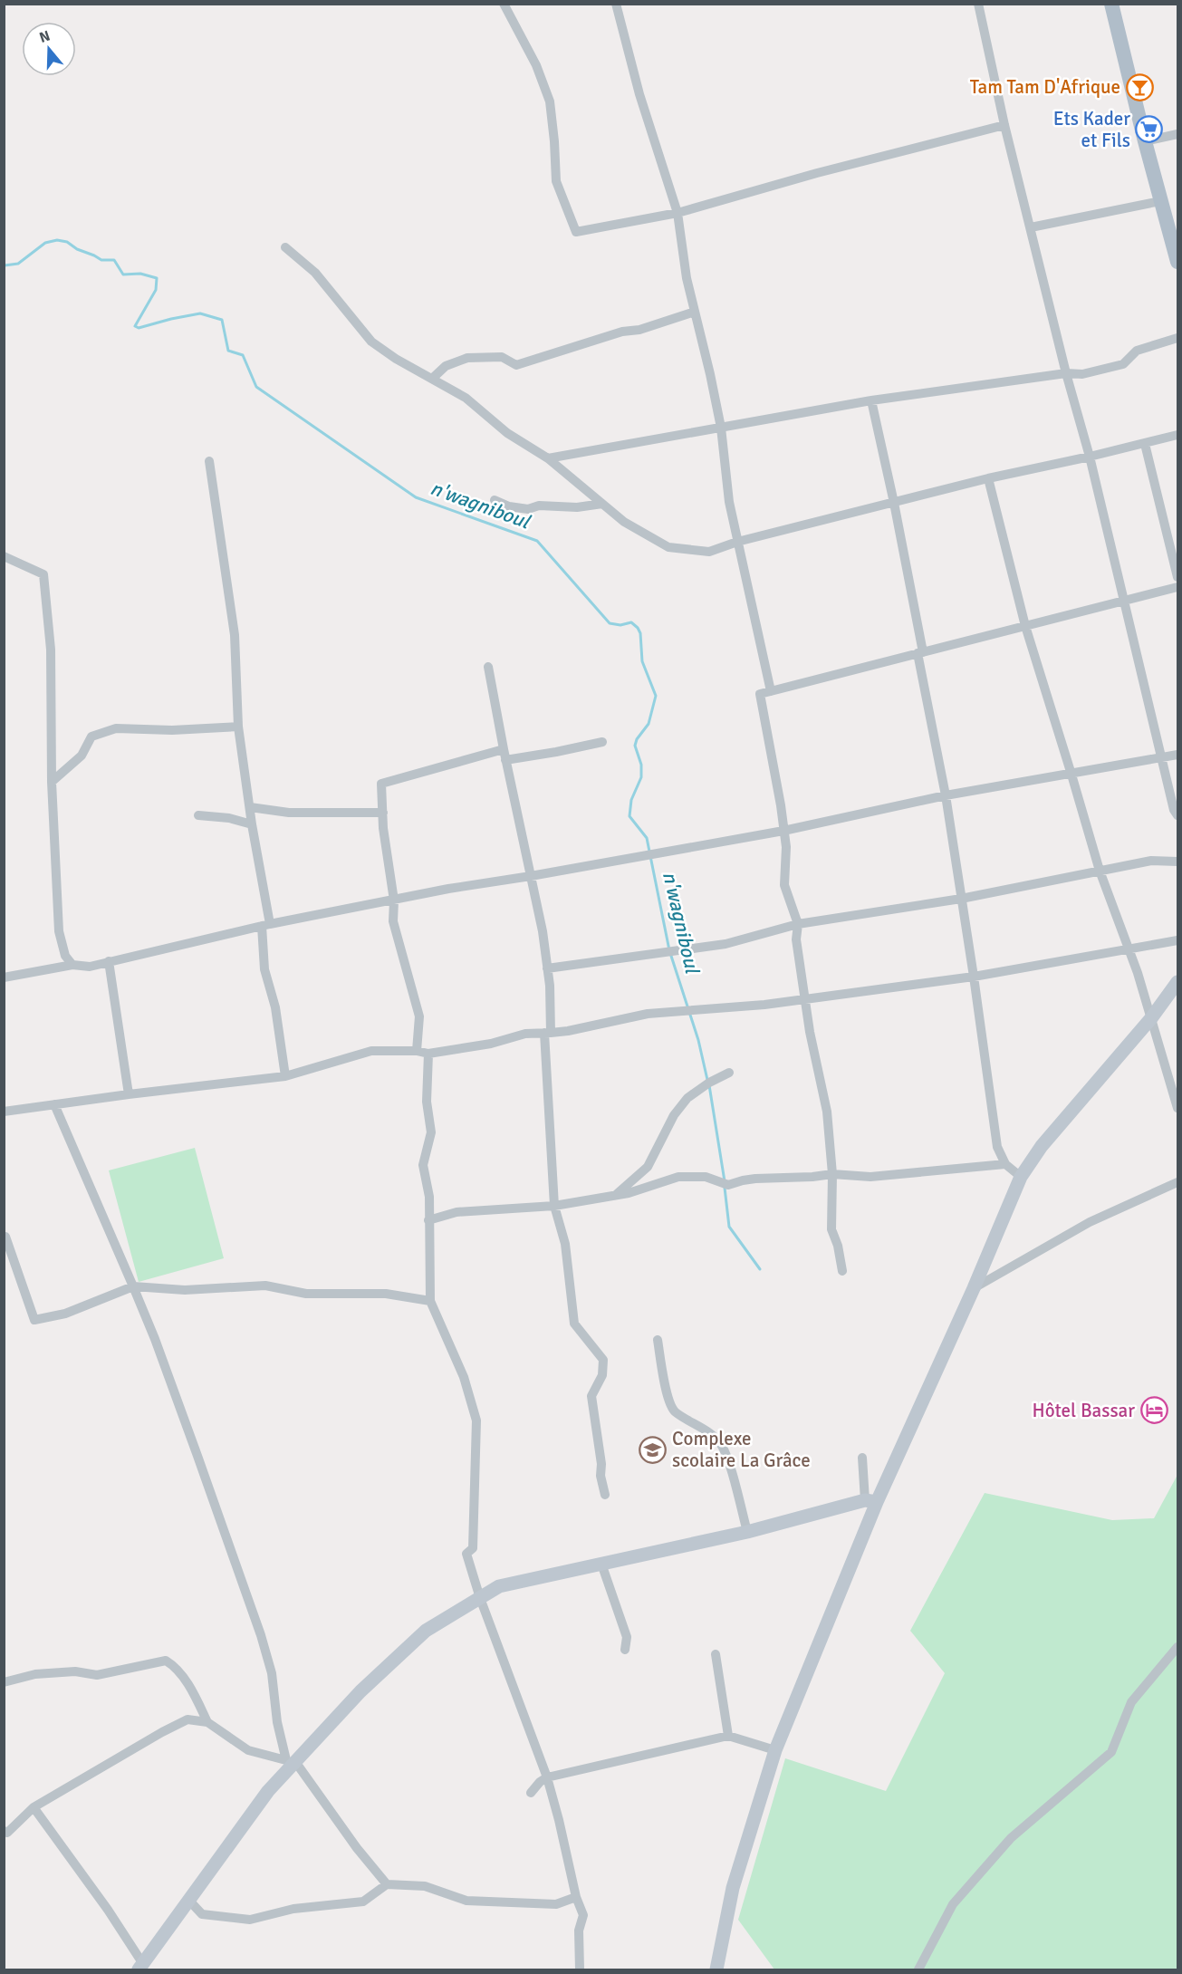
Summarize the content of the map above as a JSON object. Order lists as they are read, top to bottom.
{
  "water": ["n'wagniboul"],
  "places": {
    "bar": ["Tam Tam D'Afrique"],
    "supermarket": ["Ets Kader et Fils"],
    "hotel": ["Hôtel Bassar"],
    "school or university": ["Complexe scolaire La Grâce"]
  },
  "north": "top"
}
